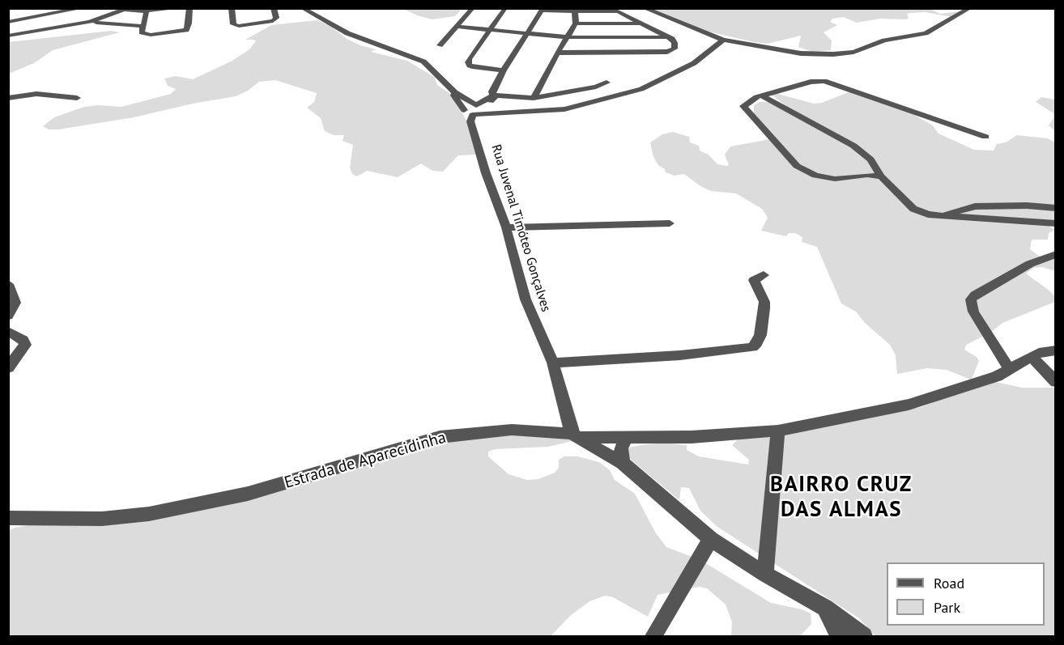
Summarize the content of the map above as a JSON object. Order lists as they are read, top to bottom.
{
  "streets": {
    "street": ["Rua Juvenal Timóteo Gonçalves", "Estrada de Aparecidinha"]
  },
  "crossings": [
    ["Rua Juvenal Timóteo Gonçalves", "Estrada de Aparecidinha"]
  ],
  "districts": ["BAIRRO CRUZ DAS ALMAS"],
  "legend": ["Road", "Park"]
}
